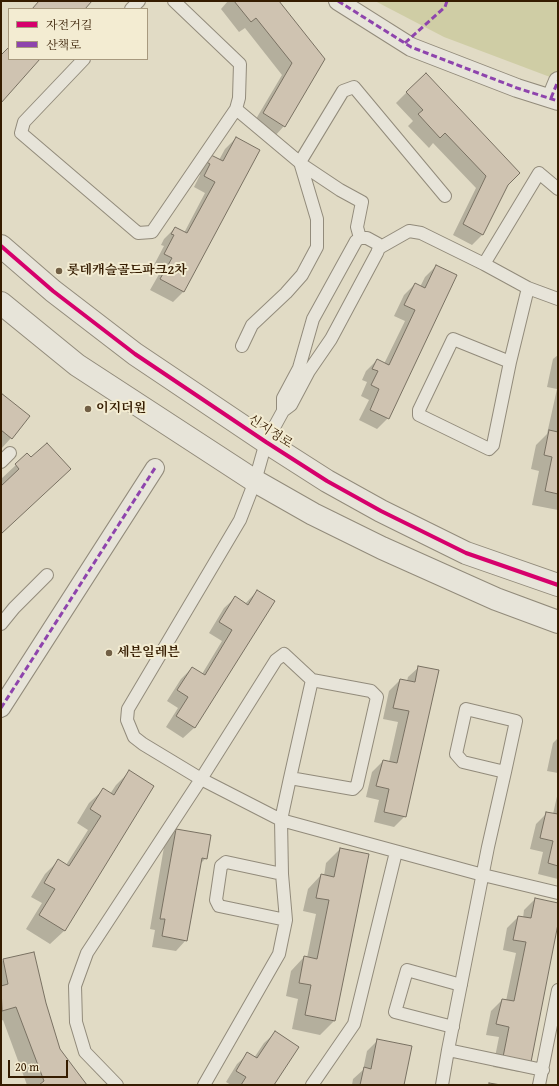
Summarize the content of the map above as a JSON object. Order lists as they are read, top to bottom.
{
  "streets": {
    "street": ["신지정로"]
  },
  "places": ["롯데캐슬골드파크2차", "이지더원", "세븐일레븐"],
  "legend": ["자전거길", "산책로"],
  "scale_bar": "20 m"
}
